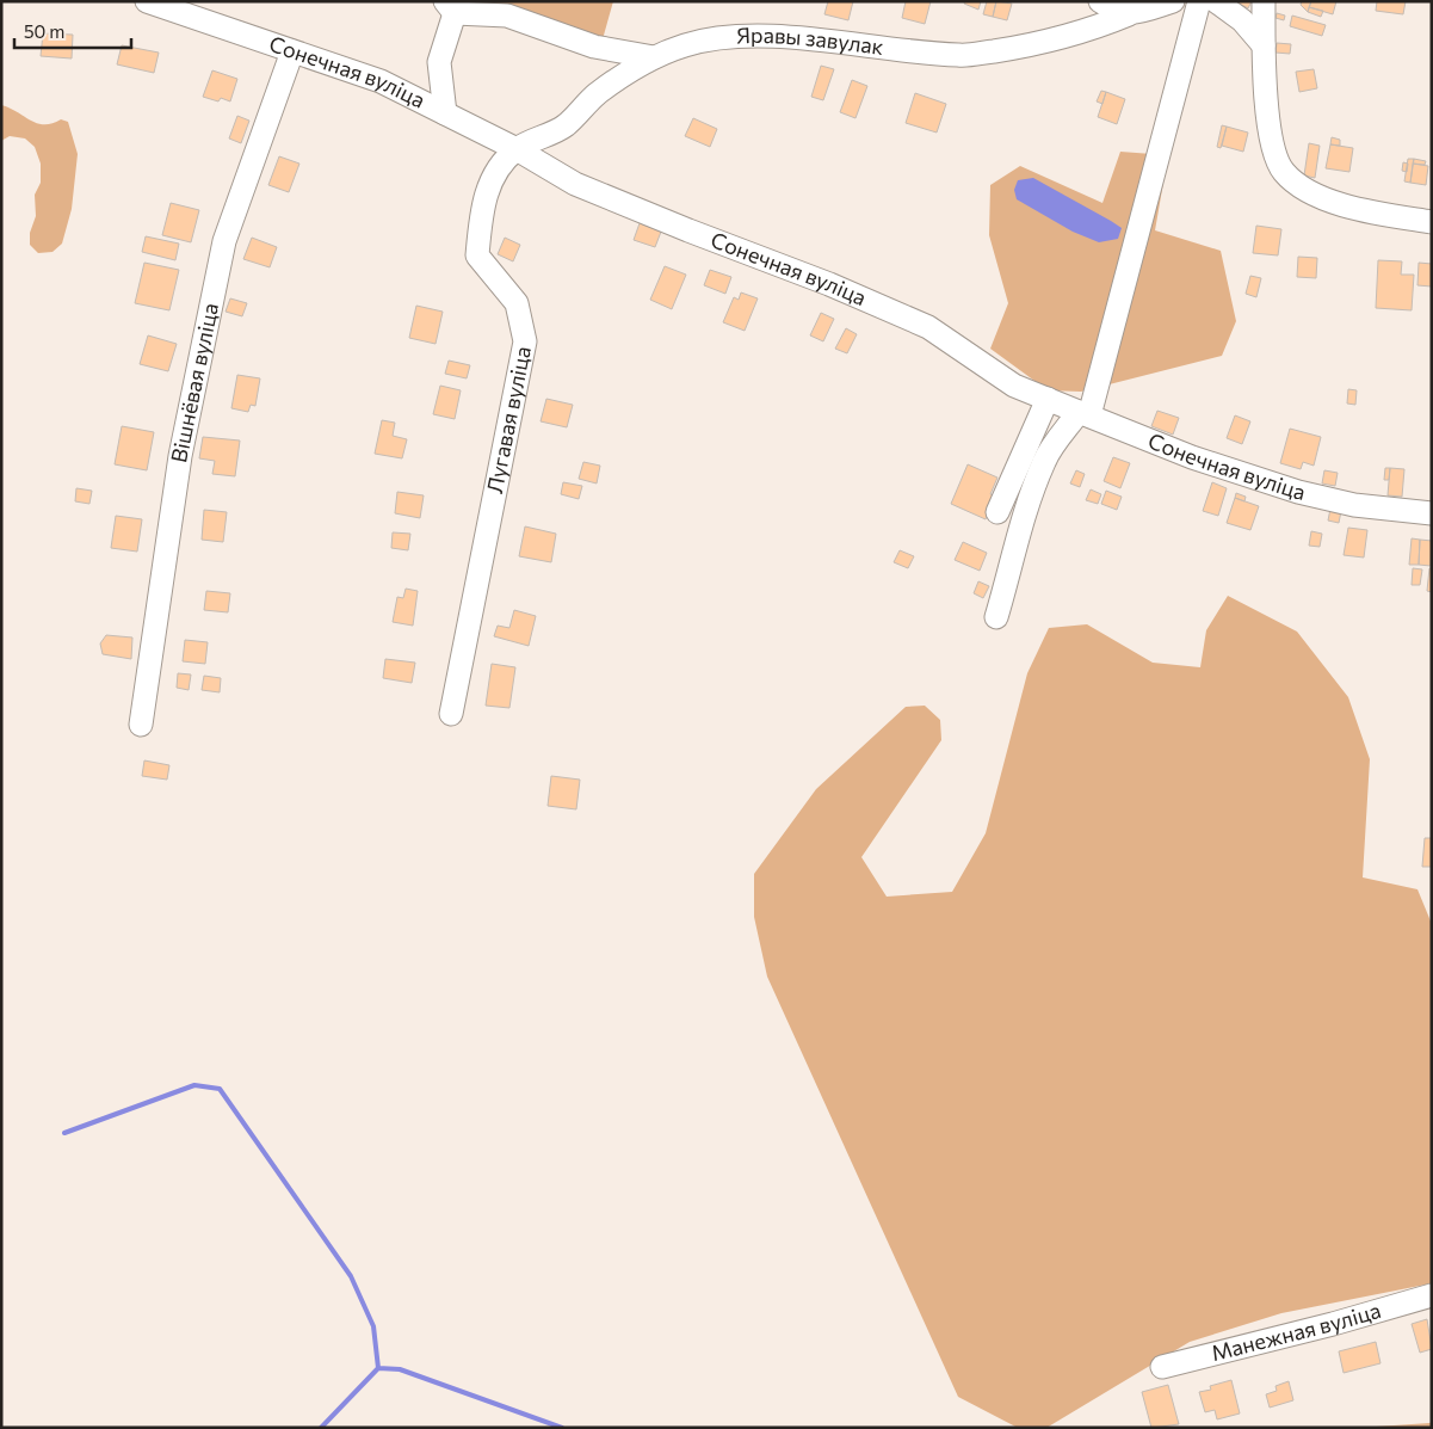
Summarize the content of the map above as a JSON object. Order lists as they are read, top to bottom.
{
  "streets": {
    "street": [
      "Яравы завулак",
      "Сонечная вуліца",
      "Вішнёвая вуліца",
      "Лугавая вуліца",
      "Манежная вуліца"
    ]
  },
  "crossings": [
    ["Яравы завулак", "Сонечная вуліца"],
    ["Яравы завулак", "Лугавая вуліца"],
    ["Сонечная вуліца", "Вішнёвая вуліца"],
    ["Сонечная вуліца", "Лугавая вуліца"]
  ],
  "scale_bar": "50 m"
}
